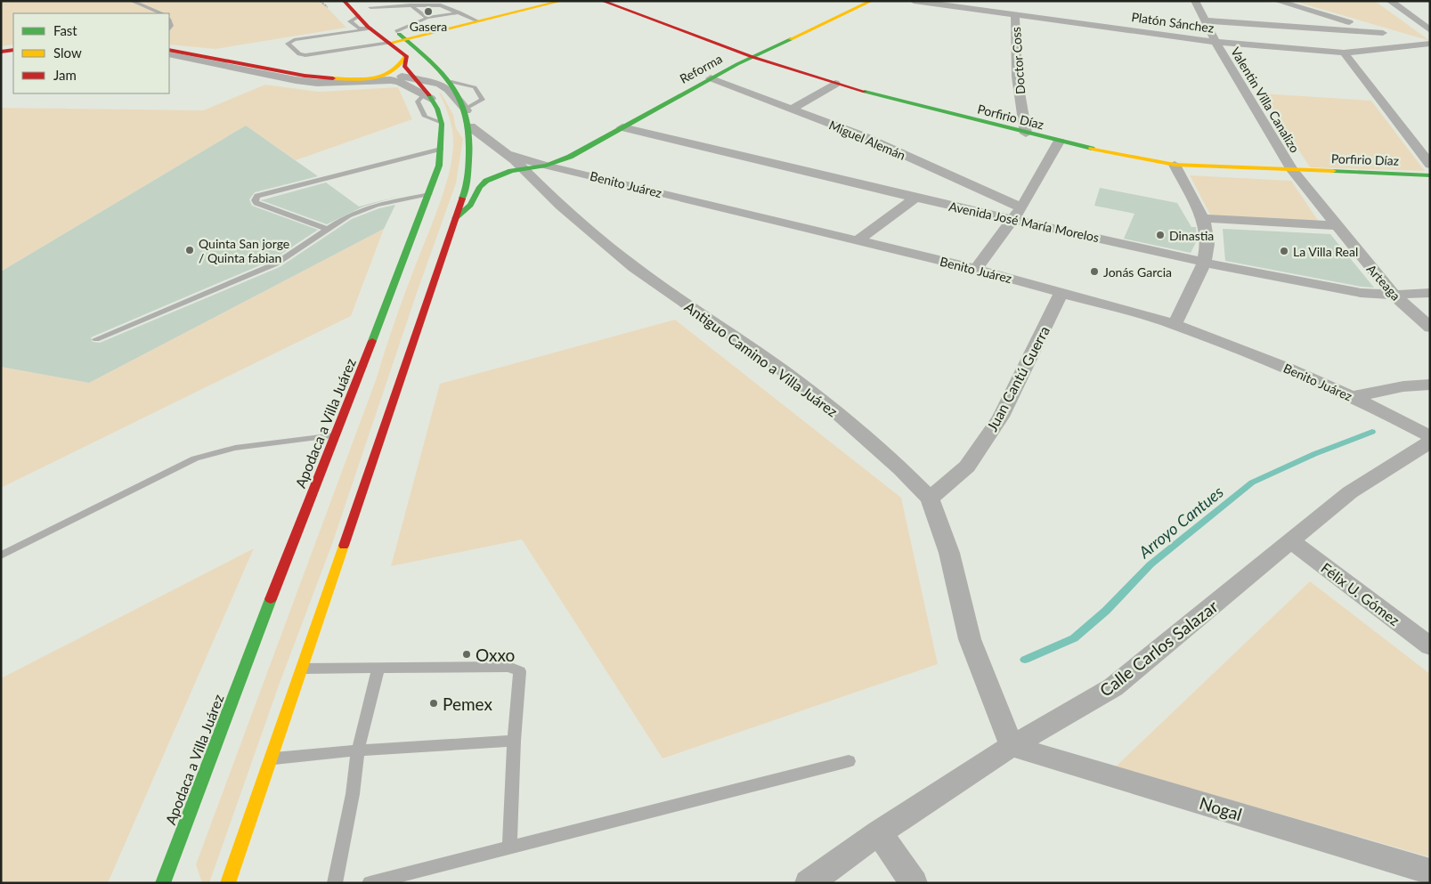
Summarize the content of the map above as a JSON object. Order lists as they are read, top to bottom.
{
  "streets": {
    "main road": ["Reforma", "Porfirio Díaz", "Apodaca a Villa Juárez"],
    "street": [
      "Platón Sánchez",
      "Doctor Coss",
      "Valentin Villa Canalizo",
      "Miguel Alemán",
      "Benito Juárez",
      "Avenida José María Morelos",
      "Arteaga",
      "Antiguo Camino a Villa Juárez",
      "Juan Cantú Guerra",
      "Félix U. Gómez",
      "Calle Carlos Salazar",
      "Nogal"
    ]
  },
  "crossings": [
    ["Platón Sánchez", "Doctor Coss"],
    ["Platón Sánchez", "Valentin Villa Canalizo"],
    ["Doctor Coss", "Porfirio Díaz"],
    ["Reforma", "Porfirio Díaz"],
    ["Reforma", "Miguel Alemán"],
    ["Reforma", "Benito Juárez"],
    ["Reforma", "Avenida José María Morelos"],
    ["Reforma", "Antiguo Camino a Villa Juárez"],
    ["Valentin Villa Canalizo", "Porfirio Díaz"],
    ["Valentin Villa Canalizo", "Arteaga"],
    ["Porfirio Díaz", "Arteaga"],
    ["Miguel Alemán", "Avenida José María Morelos"],
    ["Benito Juárez", "Antiguo Camino a Villa Juárez"],
    ["Benito Juárez", "Juan Cantú Guerra"],
    ["Benito Juárez", "Calle Carlos Salazar"],
    ["Avenida José María Morelos", "Arteaga"],
    ["Antiguo Camino a Villa Juárez", "Juan Cantú Guerra"],
    ["Antiguo Camino a Villa Juárez", "Calle Carlos Salazar"],
    ["Antiguo Camino a Villa Juárez", "Nogal"],
    ["Félix U. Gómez", "Calle Carlos Salazar"],
    ["Calle Carlos Salazar", "Nogal"]
  ],
  "water": ["Arroyo Cantues"],
  "places": [
    "Gasera",
    "Dinastia",
    "Quinta San jorge / Quinta fabian",
    "La Villa Real",
    "Jonás Garcia",
    "Oxxo",
    "Pemex"
  ],
  "legend": ["Fast", "Slow", "Jam"]
}
